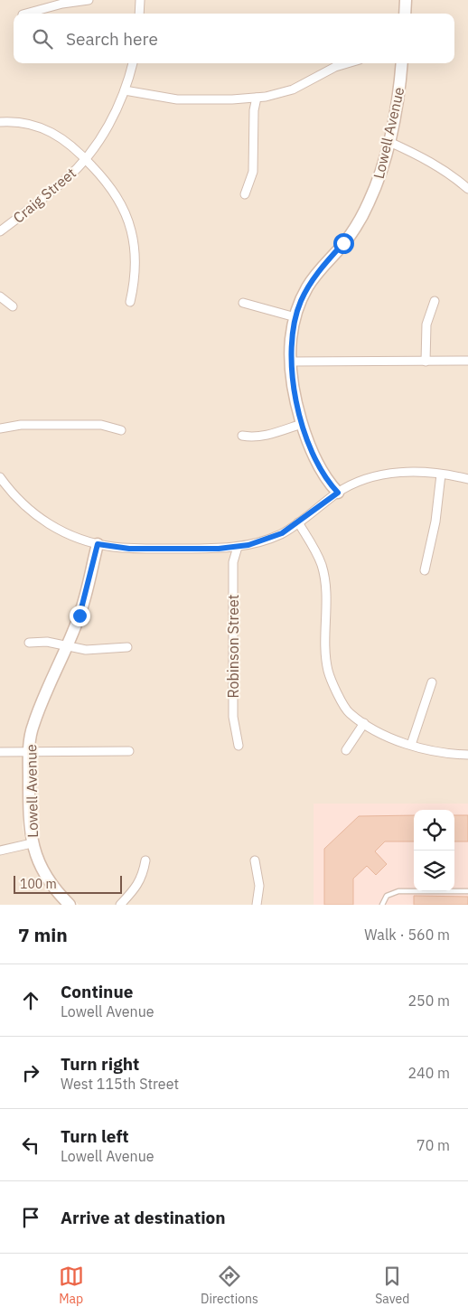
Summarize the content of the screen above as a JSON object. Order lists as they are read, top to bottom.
{
  "streets": {
    "street": ["Lowell Avenue", "Craig Street", "Robinson Street"]
  },
  "scale_bar": "100 m",
  "page": {
    "search": "Search here",
    "scale": "100 m",
    "heading": ["7 min", "Walk · 560 m"],
    "list": [
      ["Continue", "Lowell Avenue", "250 m"],
      ["Turn right", "West 115th Street", "240 m"],
      ["Turn left", "Lowell Avenue", "70 m"],
      "Arrive at destination"
    ],
    "nav": ["Map", "Directions", "Saved"]
  }
}
